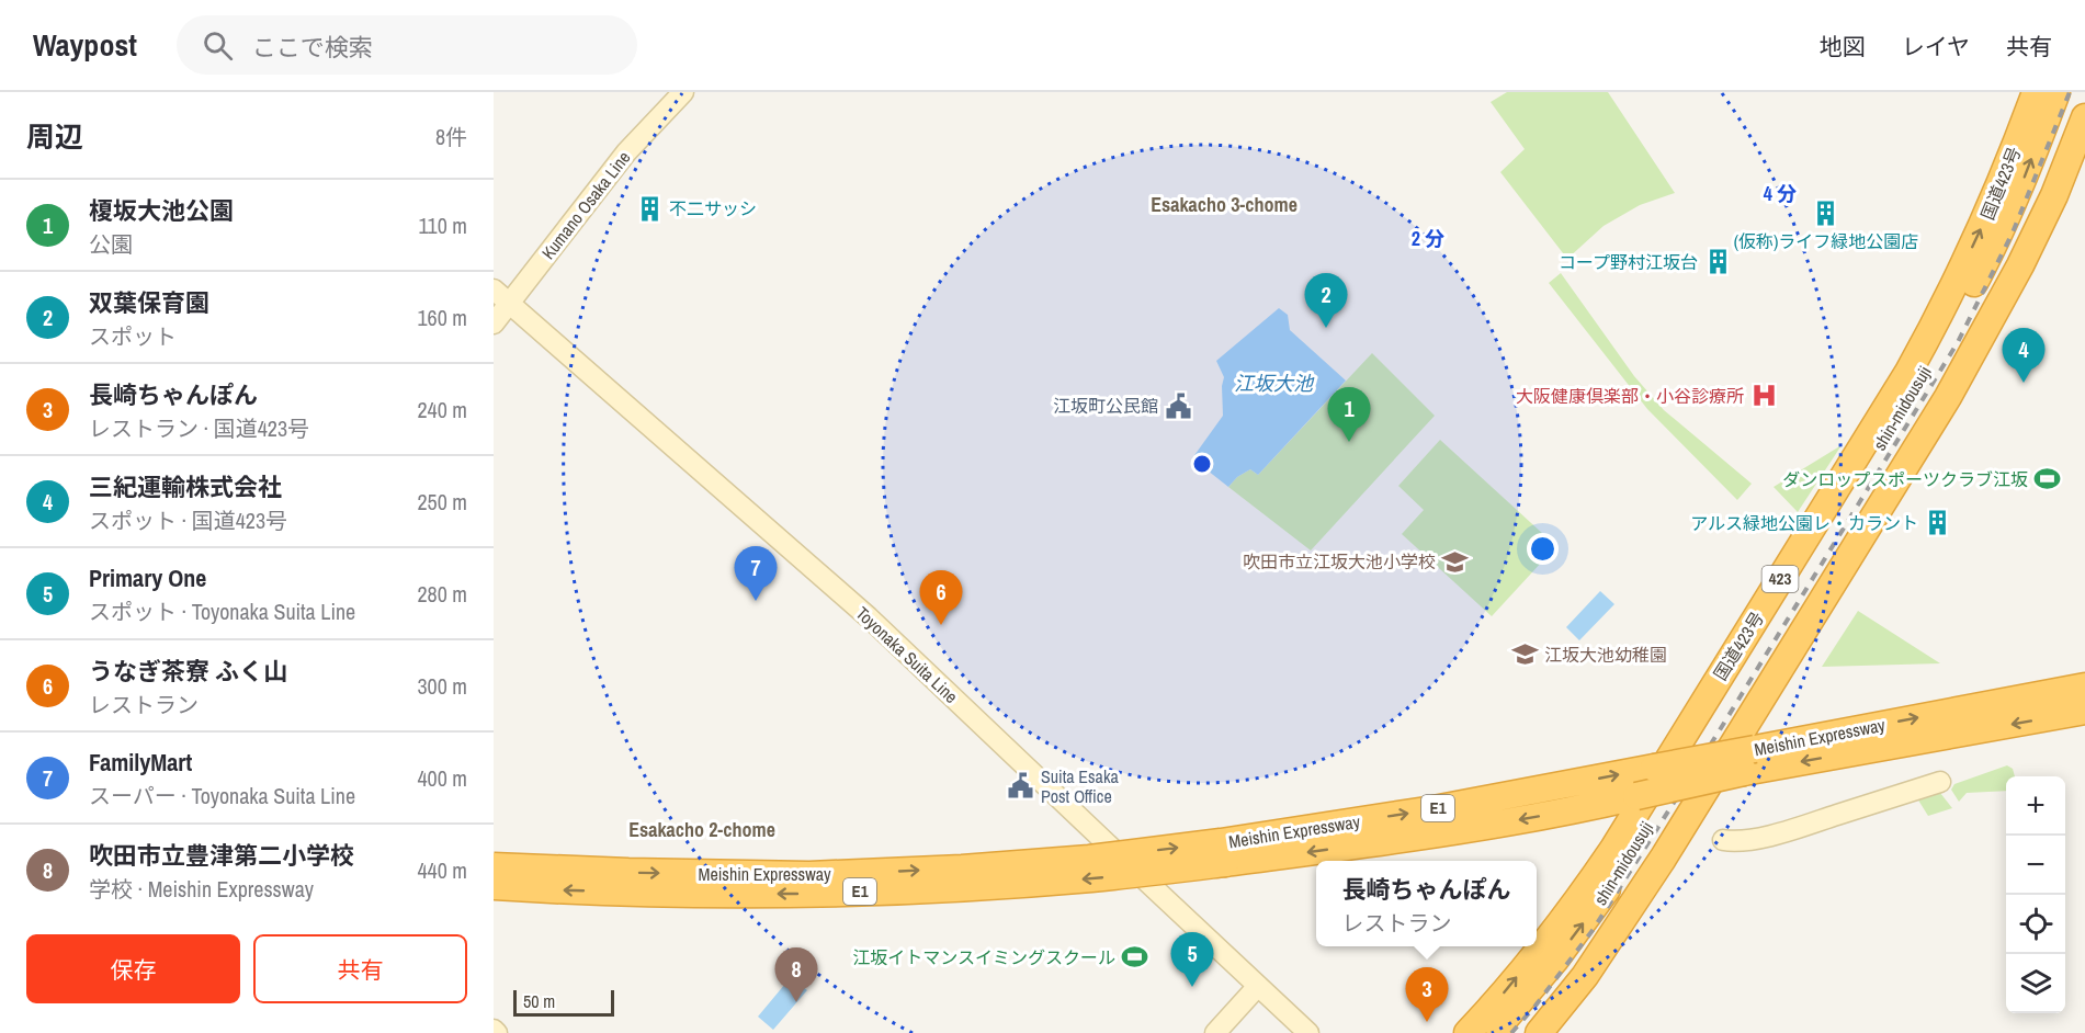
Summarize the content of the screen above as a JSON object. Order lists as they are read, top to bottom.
{
  "streets": {
    "highway": [
      "国道423号",
      "shin-midousuji",
      "423",
      "Meishin Expressway",
      "E1"
    ],
    "main road": ["Kumano Osaka Line", "Toyonaka Suita Line"]
  },
  "crossings": [
    ["Kumano Osaka Line", "Toyonaka Suita Line"]
  ],
  "districts": ["Esakacho 3-chome", "Esakacho 2-chome"],
  "water": ["江坂大池"],
  "places": {
    "building": [
      "不二サッシ",
      "(仮称)ライフ緑地公園店",
      "コープ野村江坂台",
      "アルス緑地公園レ・カラント"
    ],
    "hospital": ["大阪健康倶楽部・小谷診療所"],
    "public building": ["江坂町公民館", "Suita Esaka Post Office"],
    "sports": ["ダンロップスポーツクラブ江坂", "江坂イトマンスイミングスクール"],
    "school or university": ["吹田市立江坂大池小学校", "江坂大池幼稚園"]
  },
  "scale_bar": "50 m",
  "page": {
    "header": "Waypost",
    "search": "ここで検索",
    "nav": ["地図", "レイヤ", "共有"],
    "heading": ["周辺", "8件"],
    "list": [
      {
        "mark": "1",
        "name": "榎坂大池公園",
        "note": "公園",
        "value": "110 m"
      },
      {
        "mark": "2",
        "name": "双葉保育園",
        "note": "スポット",
        "value": "160 m"
      },
      {
        "mark": "3",
        "name": "長崎ちゃんぽん",
        "note": "レストラン · 国道423号",
        "value": "240 m"
      },
      {
        "mark": "4",
        "name": "三紀運輸株式会社",
        "note": "スポット · 国道423号",
        "value": "250 m"
      },
      {
        "mark": "5",
        "name": "Primary One",
        "note": "スポット · Toyonaka Suita Line",
        "value": "280 m"
      },
      {
        "mark": "6",
        "name": "うなぎ茶寮 ふく山",
        "note": "レストラン",
        "value": "300 m"
      },
      {
        "mark": "7",
        "name": "FamilyMart",
        "note": "スーパー · Toyonaka Suita Line",
        "value": "400 m"
      },
      {
        "mark": "8",
        "name": "吹田市立豊津第二小学校",
        "note": "学校 · Meishin Expressway",
        "value": "440 m"
      }
    ],
    "pins": [
      "2",
      "4",
      "1",
      "7",
      "6",
      "5",
      "8",
      "3"
    ],
    "map_buttons": ["+", "−"],
    "popup": ["長崎ちゃんぽん", "レストラン"],
    "buttons": ["保存", "共有"],
    "scale": "50 m"
  },
  "rings": ["4 分", "2 分"]
}
